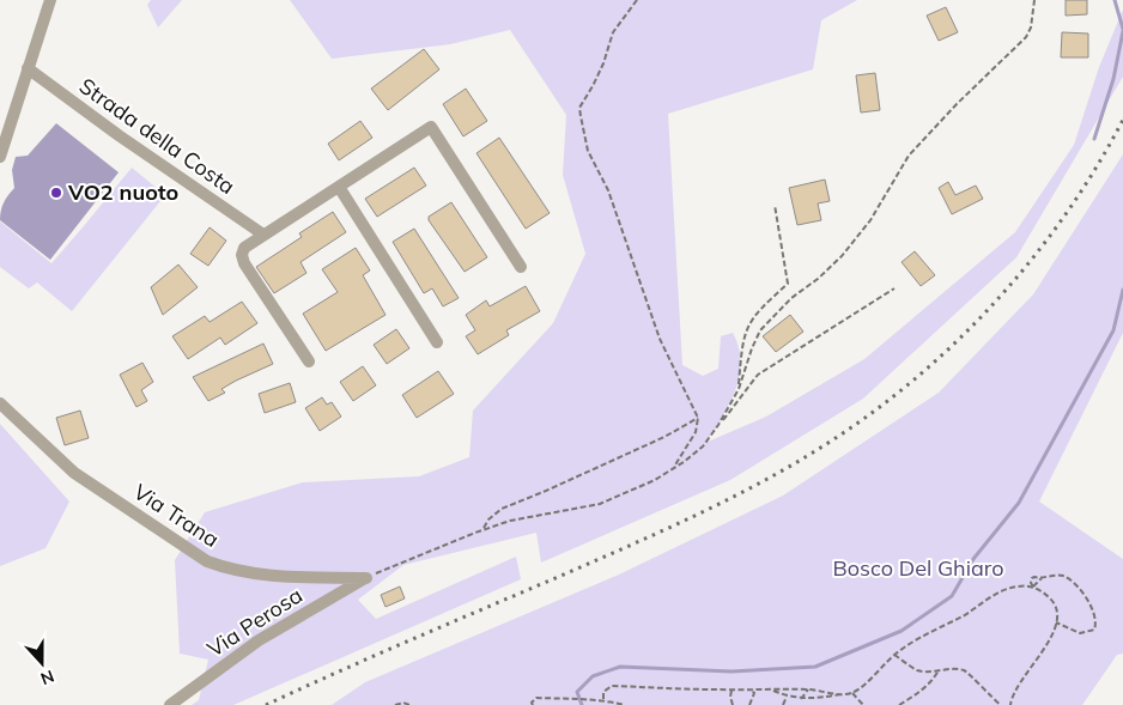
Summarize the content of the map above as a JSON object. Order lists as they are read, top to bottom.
{
  "streets": {
    "street": ["Strada della Costa", "Via Trana", "Via Perosa"]
  },
  "crossings": [
    ["Via Trana", "Via Perosa"]
  ],
  "parks": ["Bosco Del Ghiaro"],
  "places": ["VO2 nuoto"],
  "north": "bottom"
}
